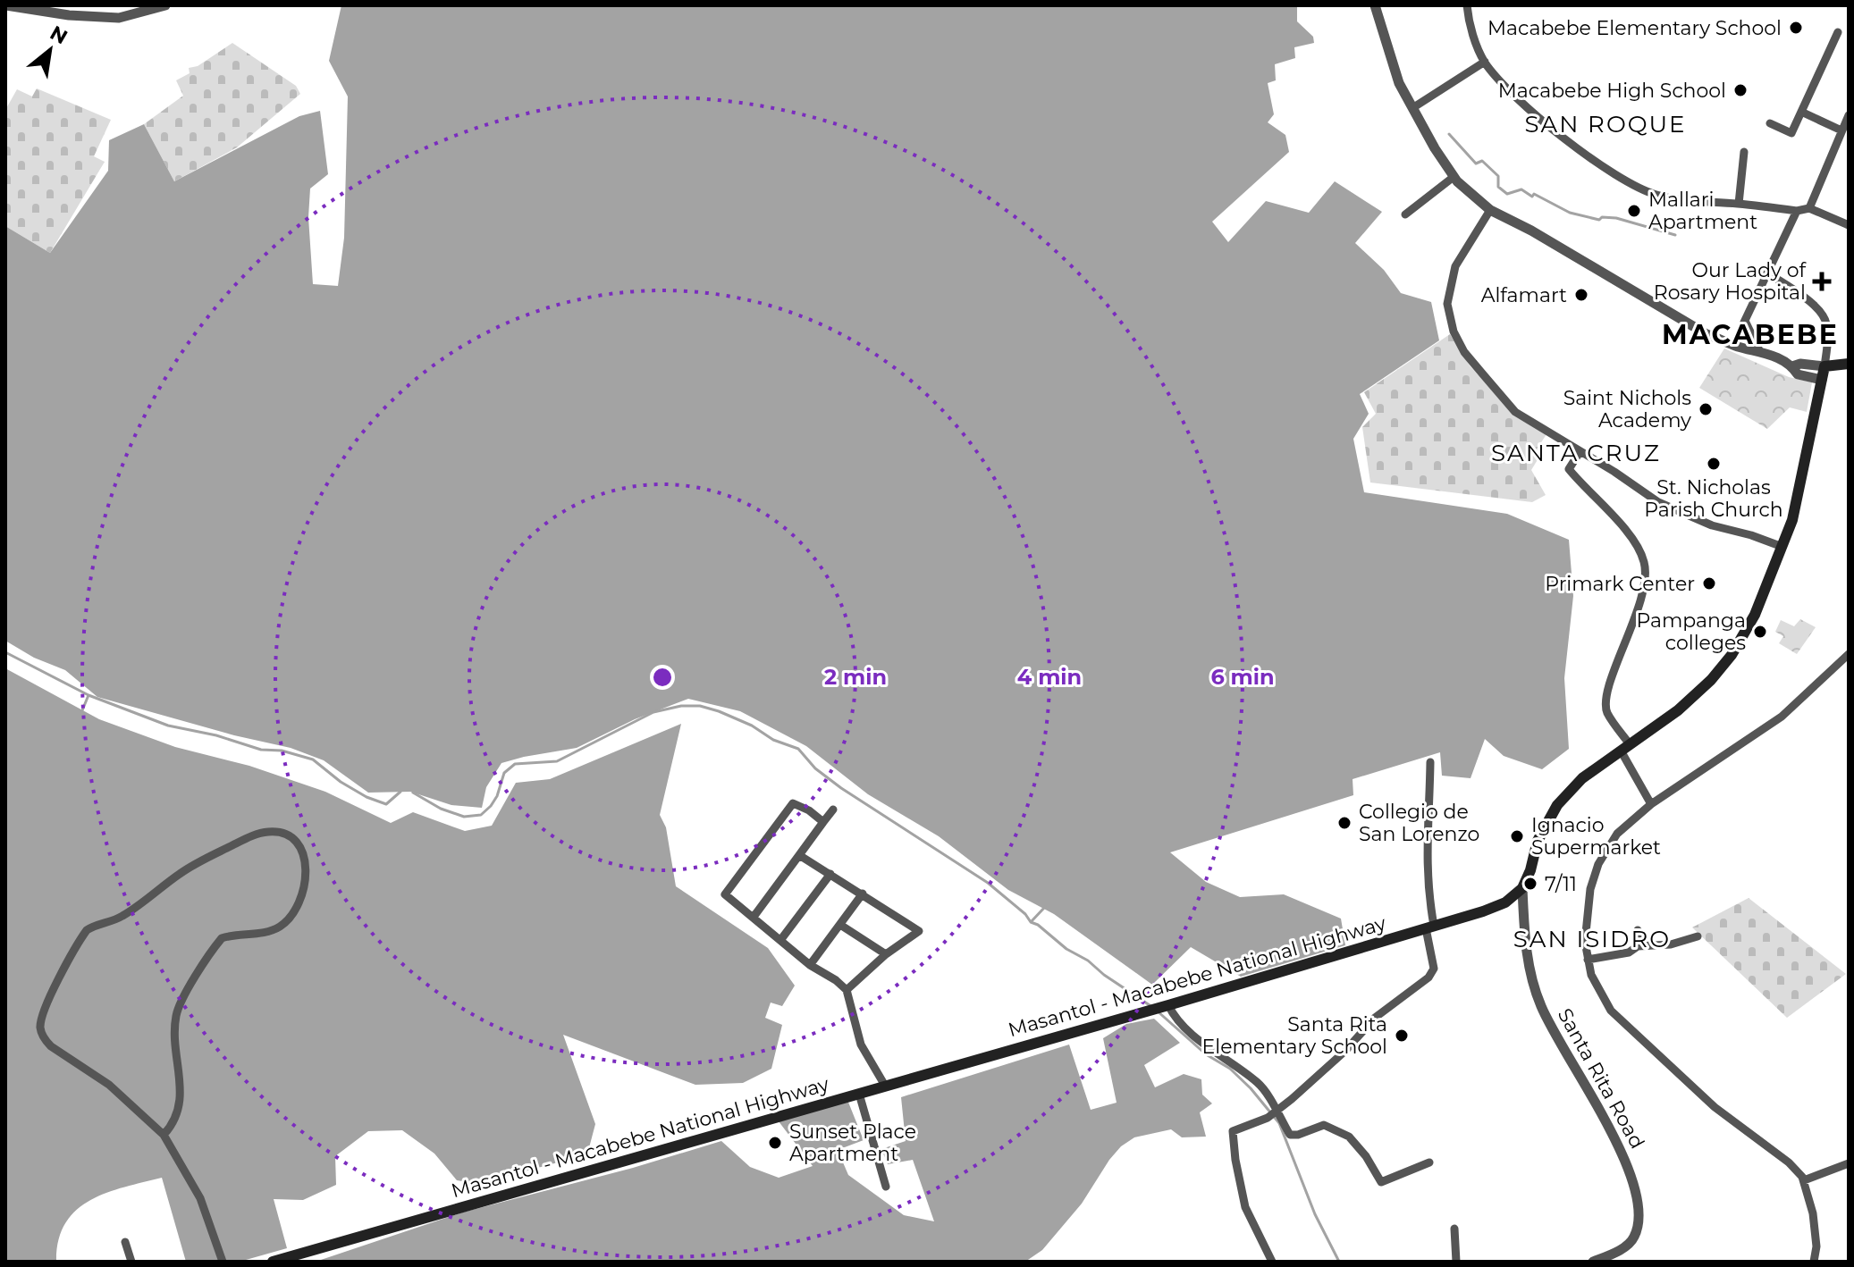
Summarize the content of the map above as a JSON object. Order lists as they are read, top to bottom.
{
  "streets": {
    "main road": ["Masantol - Macabebe National Highway"],
    "street": ["Santa Rita Road"]
  },
  "crossings": [
    ["Masantol - Macabebe National Highway", "Santa Rita Road"]
  ],
  "districts": [
    "SAN ROQUE",
    "MACABEBE",
    "SANTA CRUZ",
    "SAN ISIDRO"
  ],
  "places": {
    "other": [
      "Macabebe Elementary School",
      "Macabebe High School",
      "Mallari Apartment",
      "Alfamart",
      "Saint Nichols Academy",
      "St. Nicholas Parish Church",
      "Primark Center",
      "Pampanga colleges",
      "Collegio de San Lorenzo",
      "Ignacio Supermarket",
      "7/11",
      "Santa Rita Elementary School",
      "Sunset Place Apartment"
    ],
    "health": ["Our Lady of Rosary Hospital"]
  },
  "north": "top right",
  "rings": ["2 min", "4 min", "6 min"]
}
